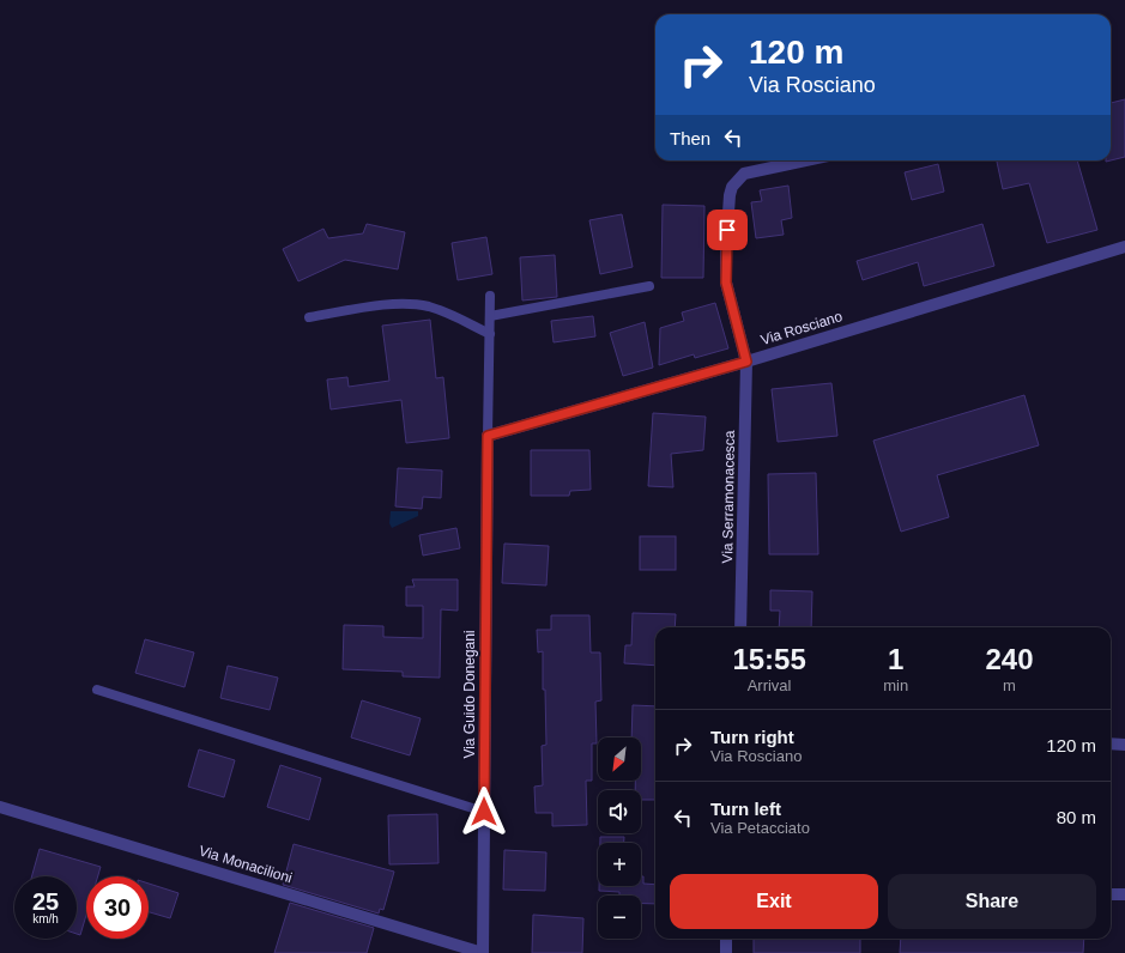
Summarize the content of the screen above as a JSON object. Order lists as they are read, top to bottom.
{
  "streets": {
    "street": [
      "Via Rosciano",
      "Via Serramonacesca",
      "Via Guido Donegani",
      "Via Monacilioni"
    ]
  },
  "crossings": [
    ["Via Rosciano", "Via Serramonacesca"],
    ["Via Rosciano", "Via Guido Donegani"],
    ["Via Guido Donegani", "Via Monacilioni"]
  ],
  "north": "bottom left",
  "page": {
    "turn": ["120 m", "Via Rosciano"],
    "then": "Then",
    "eta": [
      "15:55",
      "Arrival",
      "1",
      "min",
      "240",
      "m"
    ],
    "list": [
      {
        "name": "Turn right",
        "note": "Via Rosciano",
        "value": "120 m"
      },
      {
        "name": "Turn left",
        "note": "Via Petacciato",
        "value": "80 m"
      }
    ],
    "map_buttons": ["+", "−"],
    "buttons": ["Exit", "Share"],
    "speed": "25 km/h",
    "limit": "30"
  }
}
